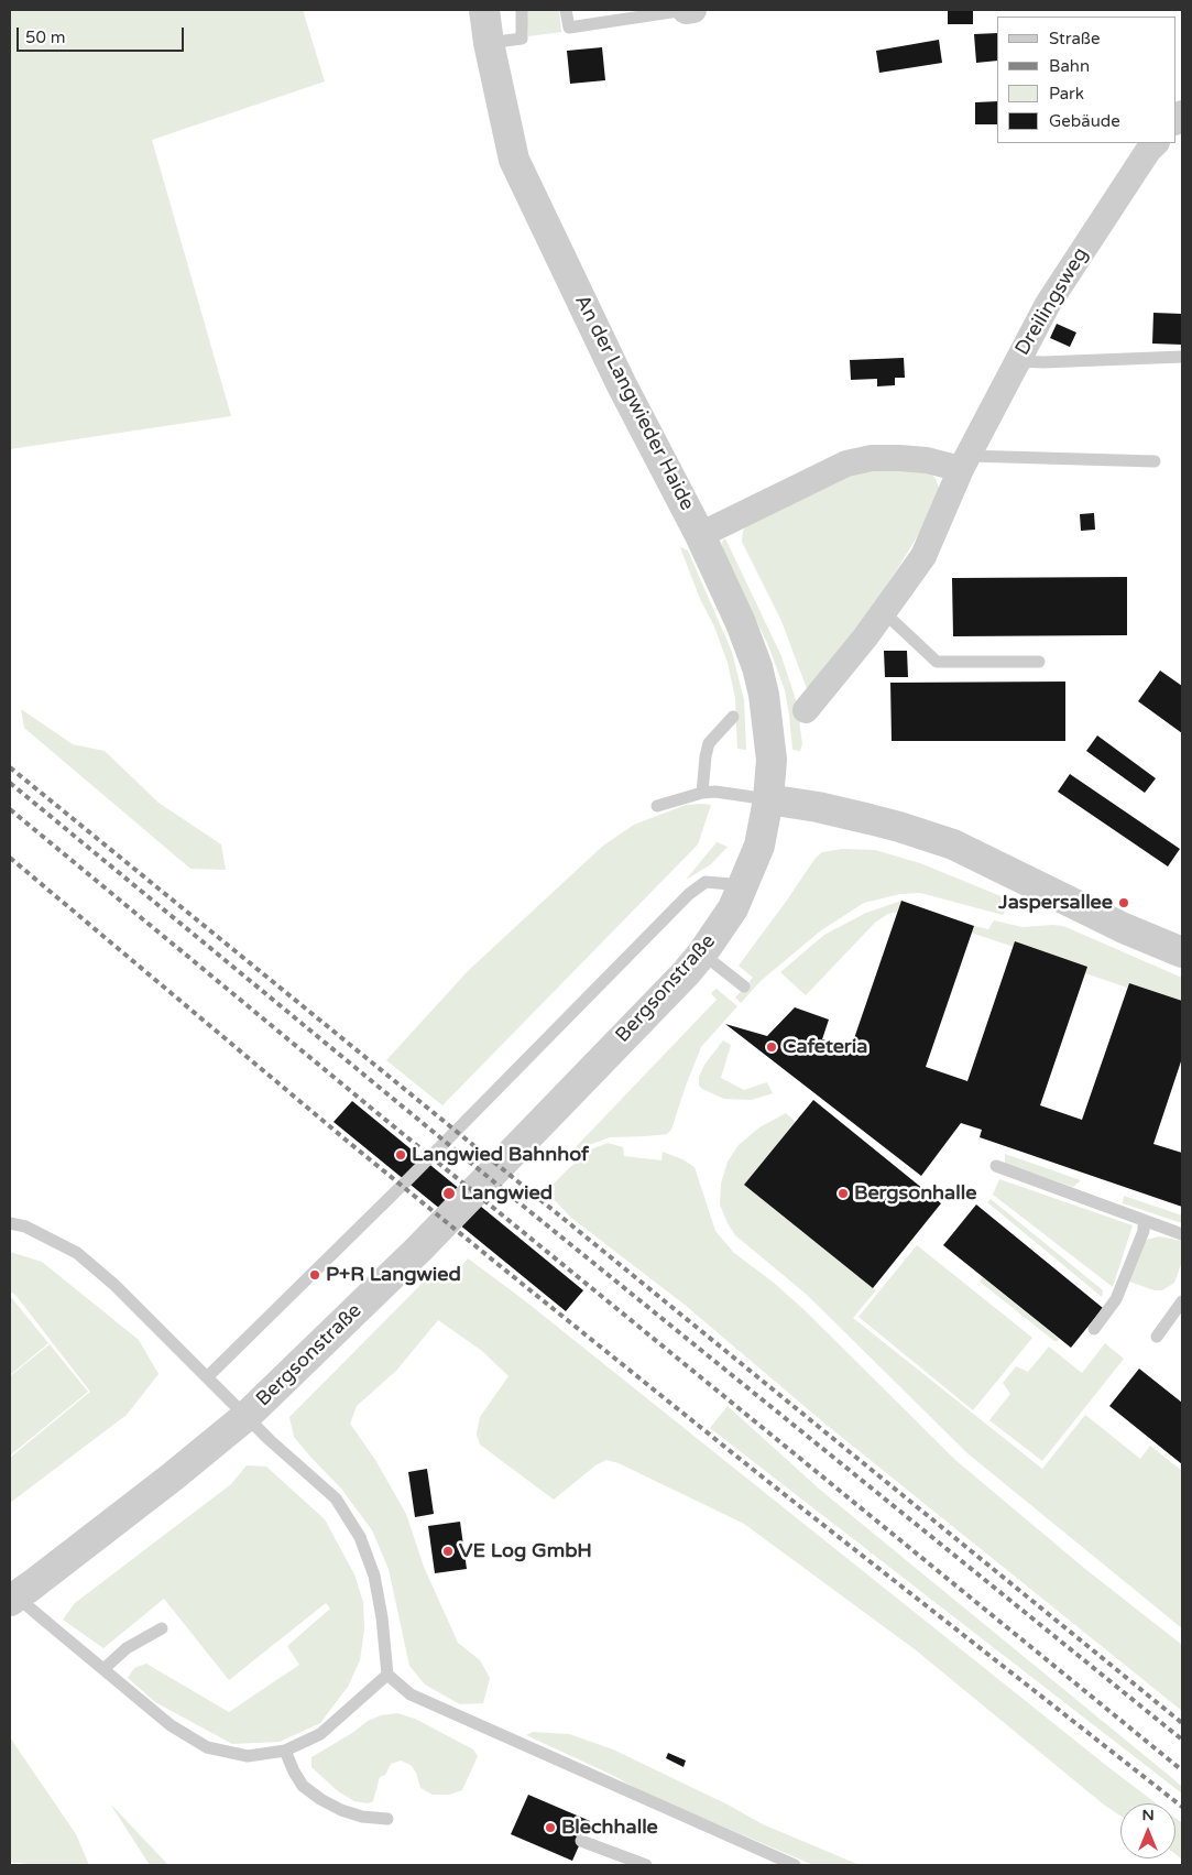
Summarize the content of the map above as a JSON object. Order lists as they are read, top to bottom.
{
  "streets": {
    "street": ["Dreilingsweg", "An der Langwieder Haide", "Bergsonstraße"]
  },
  "crossings": [
    ["An der Langwieder Haide", "Bergsonstraße"]
  ],
  "places": [
    "Jaspersallee",
    "Cafeteria",
    "Langwied Bahnhof",
    "Langwied",
    "Bergsonhalle",
    "P+R Langwied",
    "VE Log GmbH",
    "Blechhalle"
  ],
  "legend": [
    "Straße",
    "Bahn",
    "Park",
    "Gebäude"
  ],
  "scale_bar": "50 m",
  "north": "top"
}
